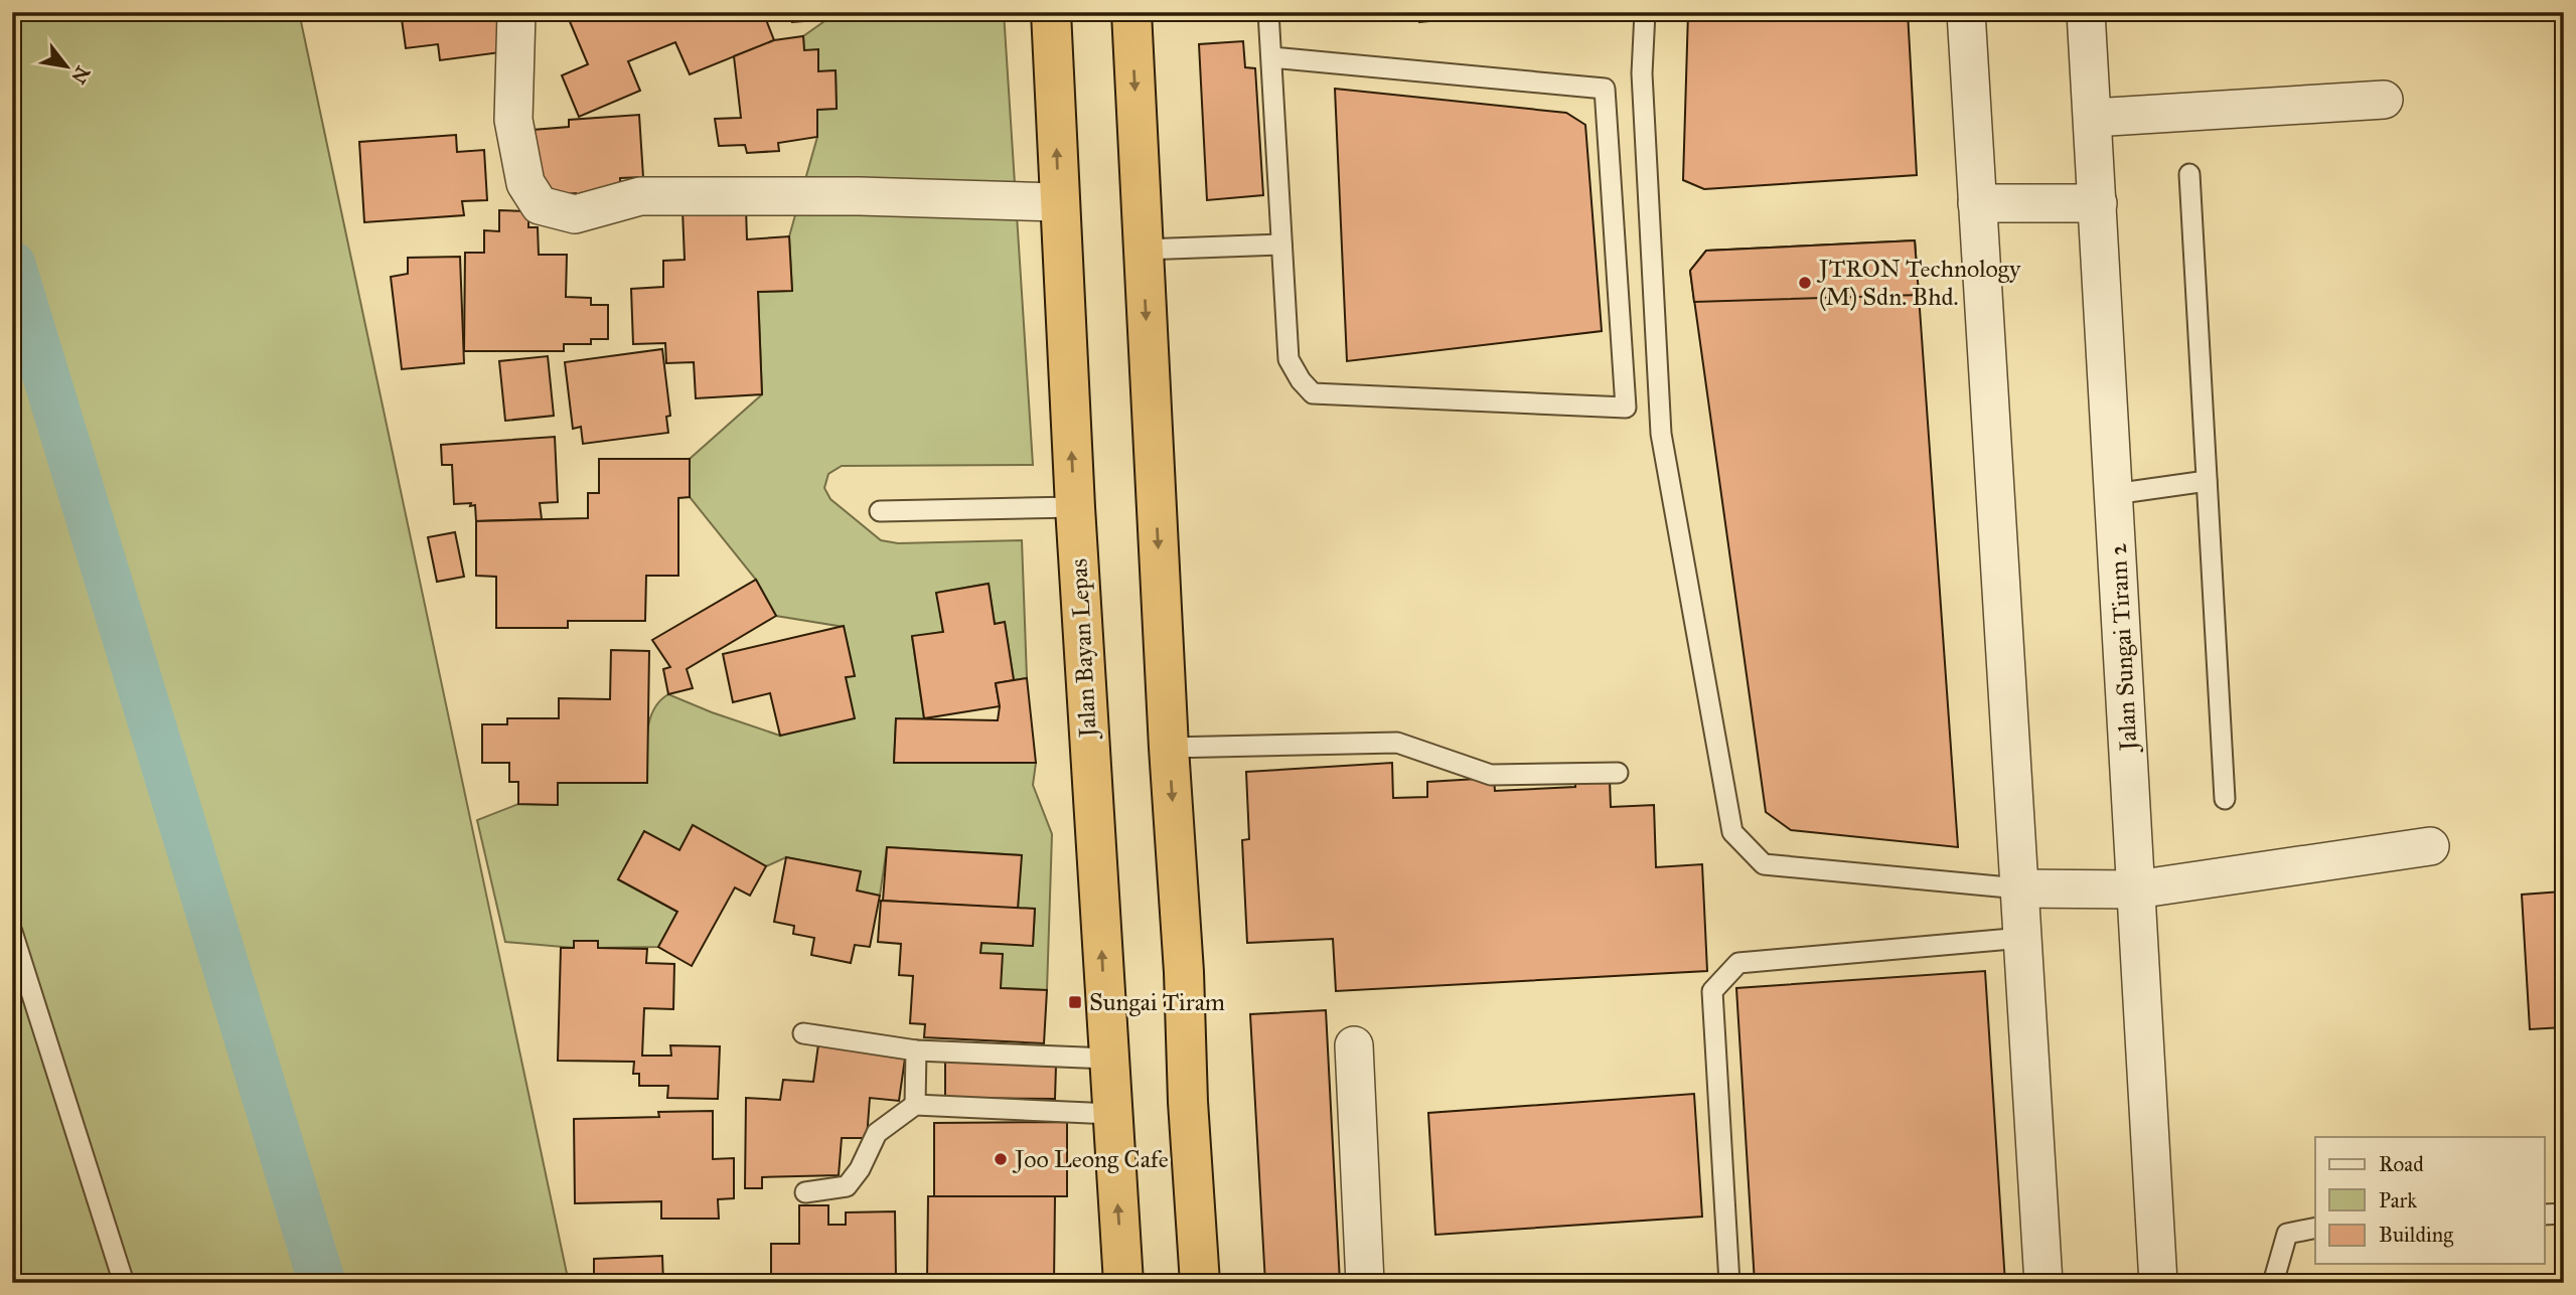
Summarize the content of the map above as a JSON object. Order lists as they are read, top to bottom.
{
  "streets": {
    "highway": ["Jalan Bayan Lepas"],
    "street": ["Jalan Sungai Tiram 2"]
  },
  "places": {
    "other": ["JTRON Technology (M) Sdn. Bhd.", "Joo Leong Cafe"],
    "transit": ["Sungai Tiram"]
  },
  "legend": ["Road", "Park", "Building"],
  "north": "bottom right"
}
